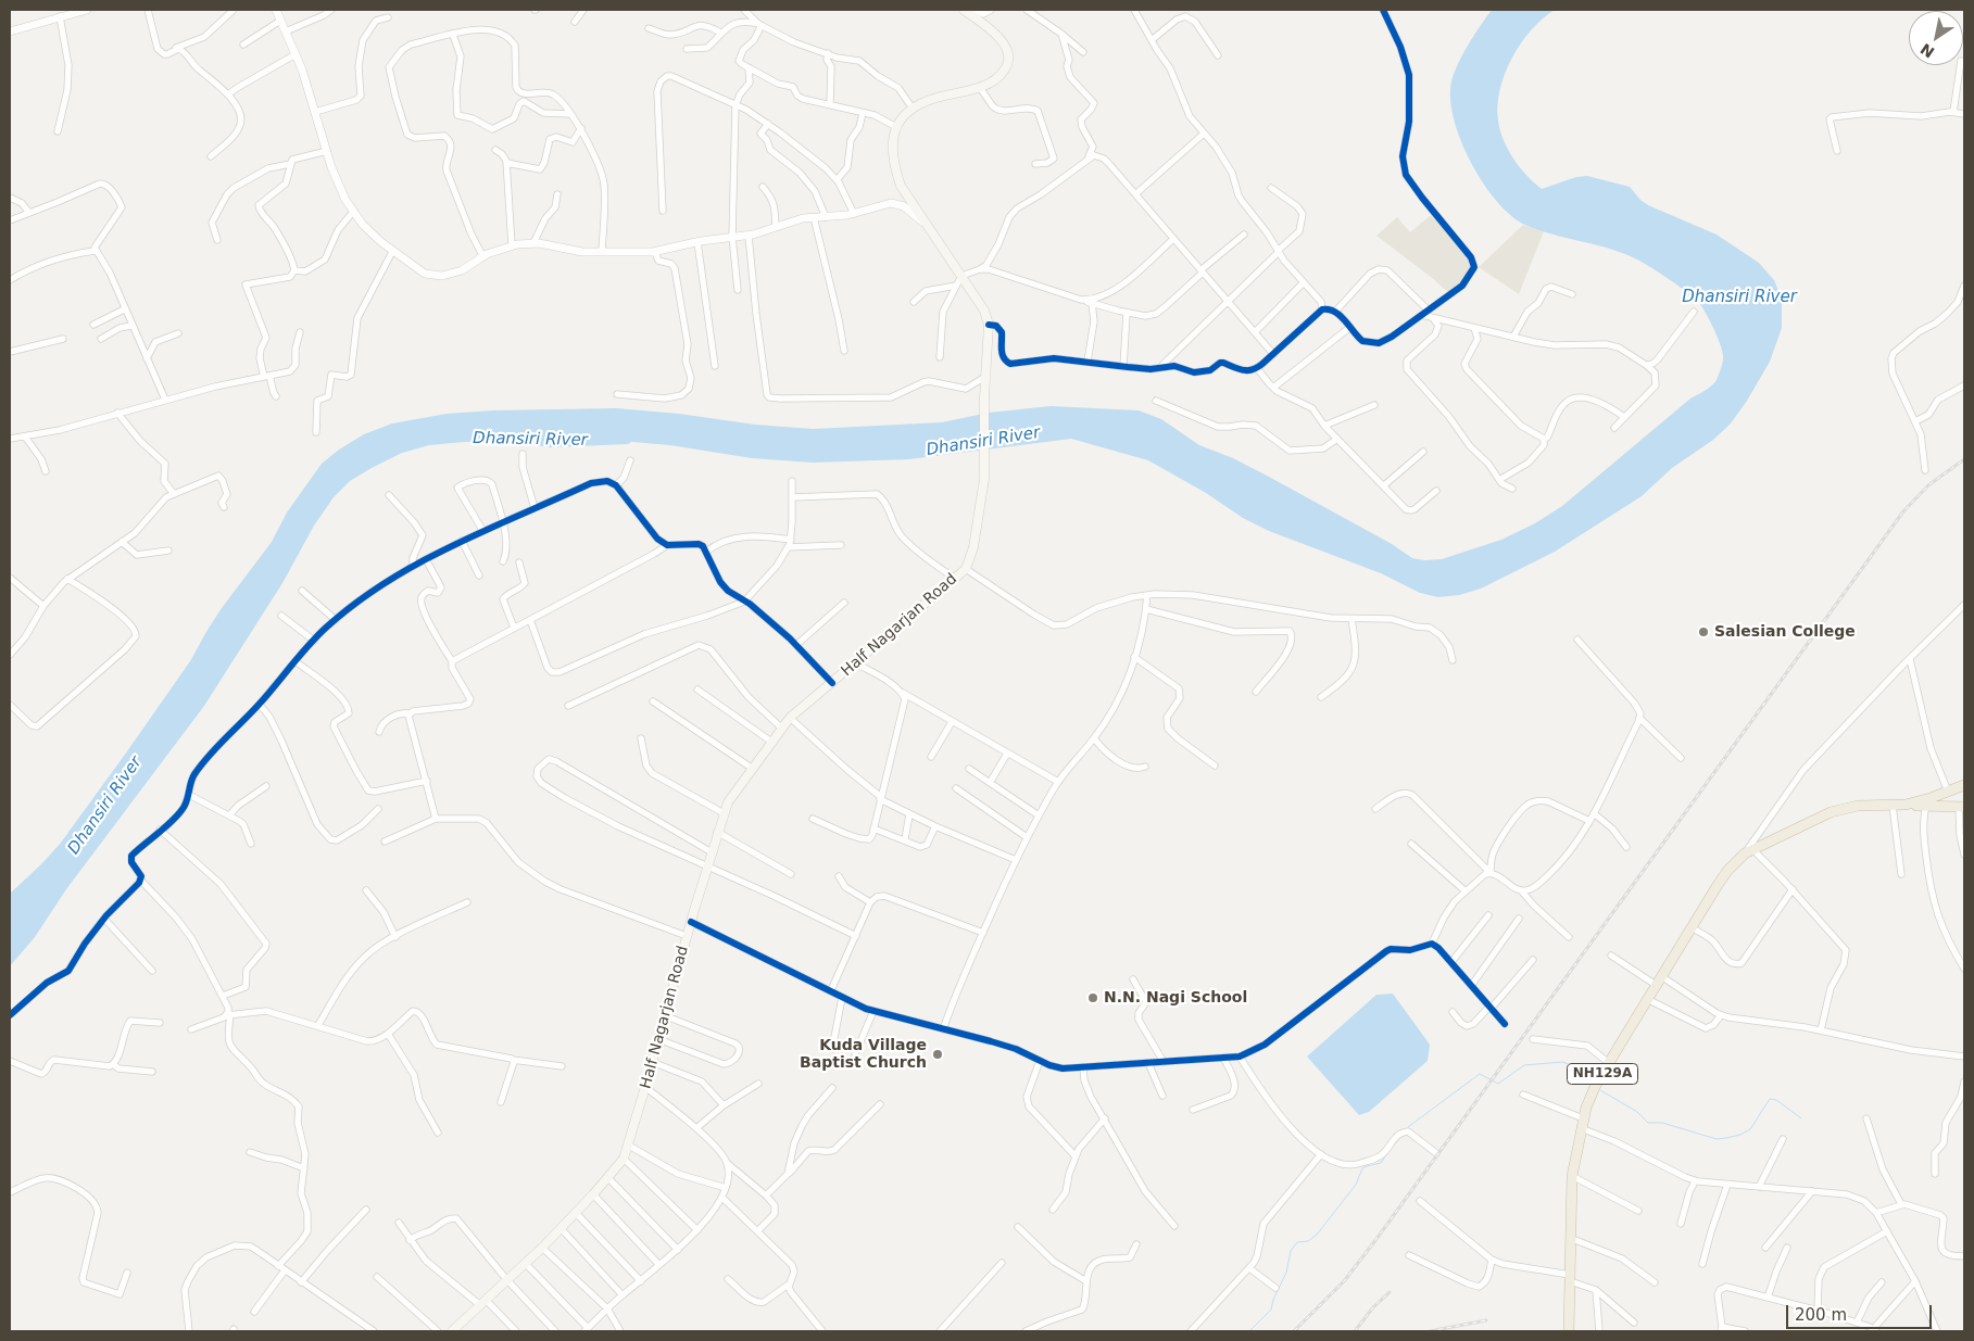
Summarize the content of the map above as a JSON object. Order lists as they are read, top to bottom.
{
  "streets": {
    "highway": ["NH129A"],
    "main road": ["Half Nagarjan Road"]
  },
  "water": ["Dhansiri River"],
  "places": ["Salesian College", "N.N. Nagi School", "Kuda Village Baptist Church"],
  "scale_bar": "200 m",
  "north": "bottom left"
}
